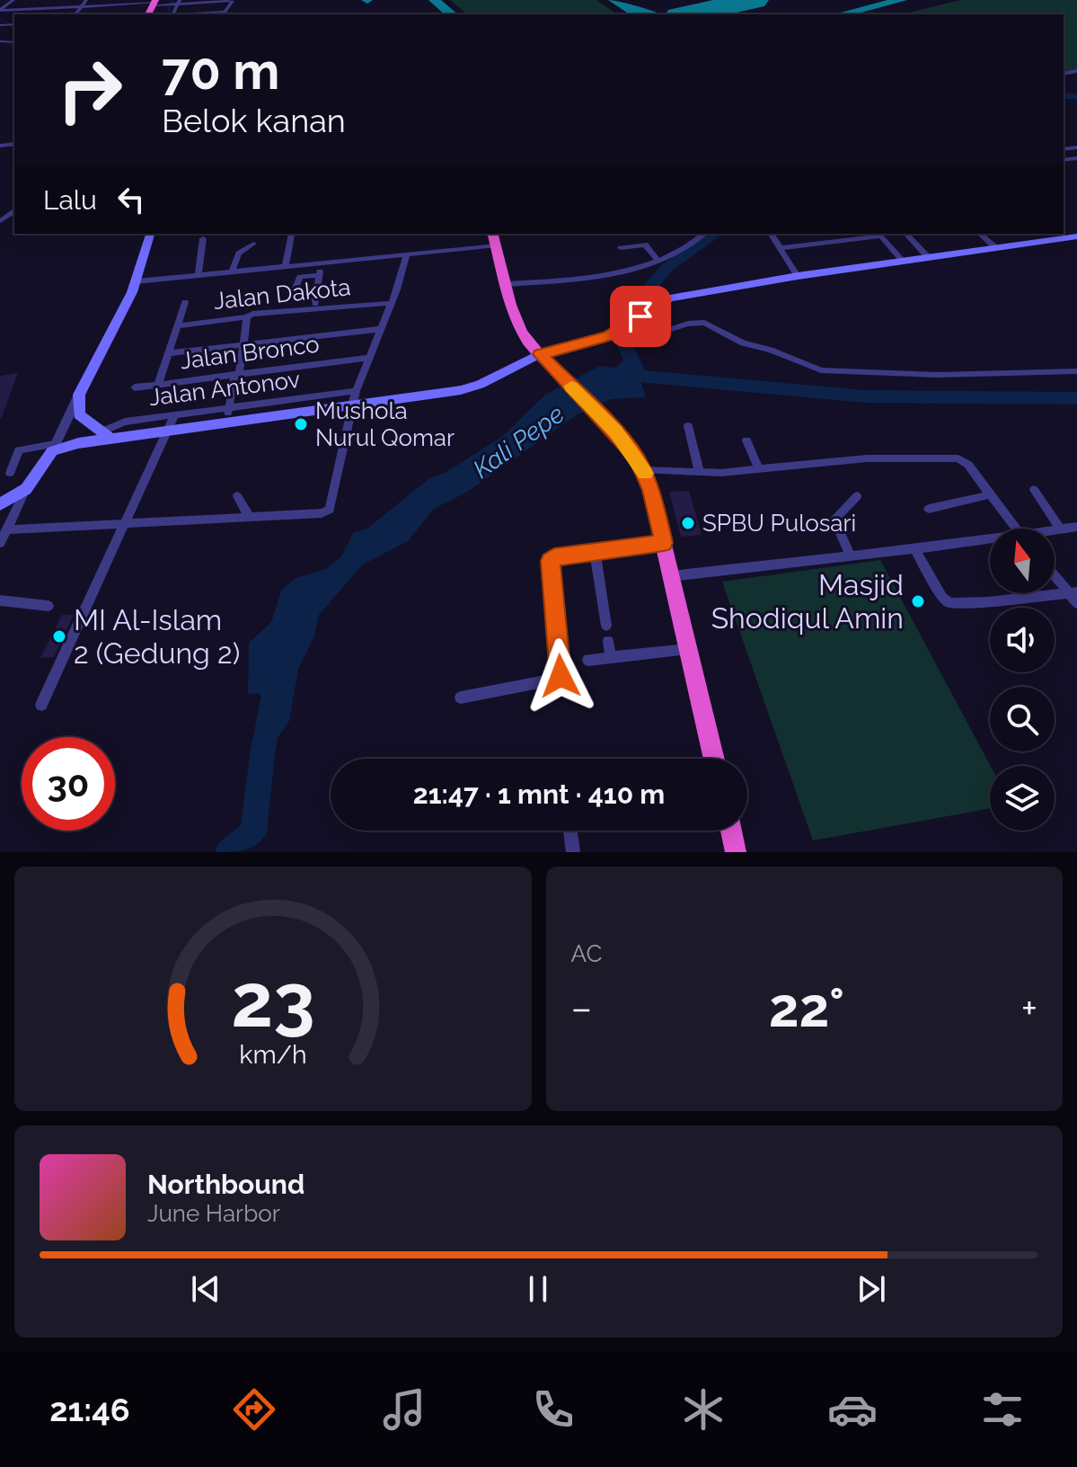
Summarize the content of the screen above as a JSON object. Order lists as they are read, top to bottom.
{
  "streets": {
    "street": ["Jalan Dakota", "Jalan Bronco", "Jalan Antonov"]
  },
  "water": ["Kali Pepe"],
  "places": [
    "Mushola Nurul Qomar",
    "SPBU Pulosari",
    "Masjid Shodiqul Amin",
    "MI Al-Islam 2 (Gedung 2)"
  ],
  "north": "top",
  "page": {
    "turn": ["70 m", "Belok kanan"],
    "then": "Lalu",
    "limit": "30",
    "trip": "21:47 · 1 mnt · 410 m",
    "tile": "AC",
    "heat": ["−", "22°", "+"],
    "song": ["Northbound", "June Harbor"],
    "tabs": "21:46",
    "gauge": ["23", "km/h"]
  }
}
